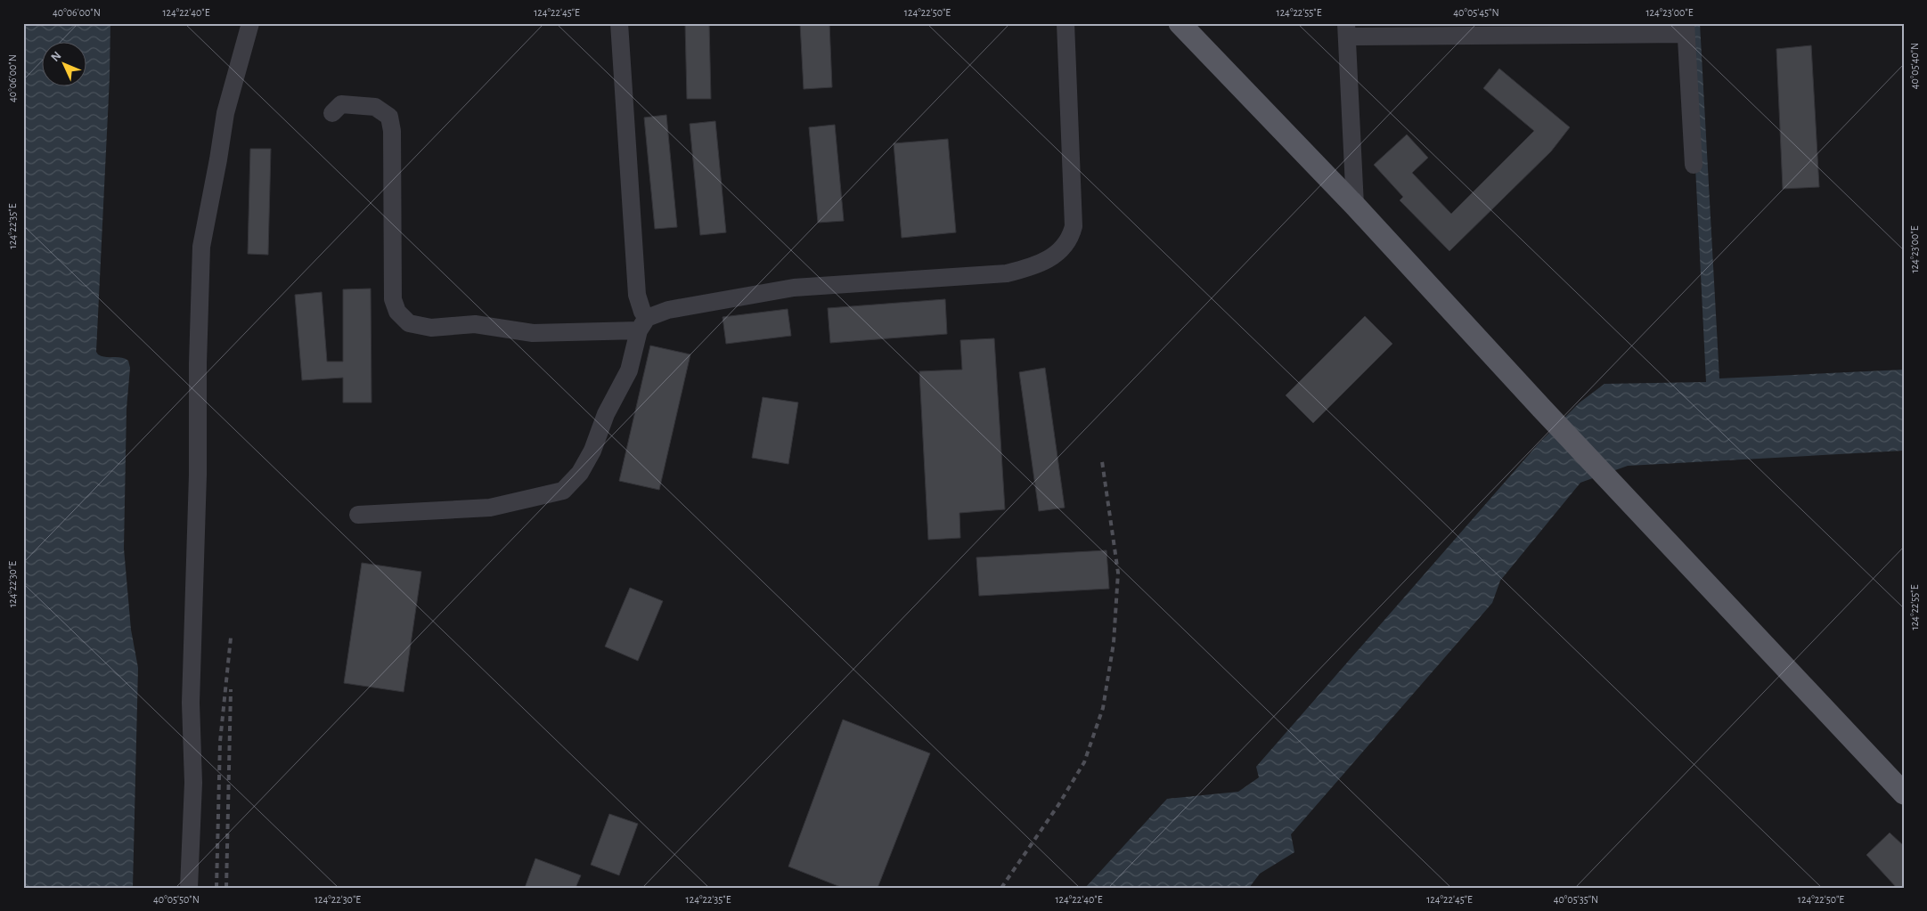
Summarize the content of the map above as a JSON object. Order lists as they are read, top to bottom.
{
  "north": "top left",
  "coordinates": [
    "40°06'00\"N",
    "124°22'40\"E",
    "124°22'45\"E",
    "124°22'50\"E",
    "124°22'55\"E",
    "40°05'45\"N",
    "124°23'00\"E",
    "40°05'40\"N",
    "124°22'35\"E",
    "124°22'30\"E",
    "40°05'50\"N",
    "40°05'35\"N"
  ]
}
